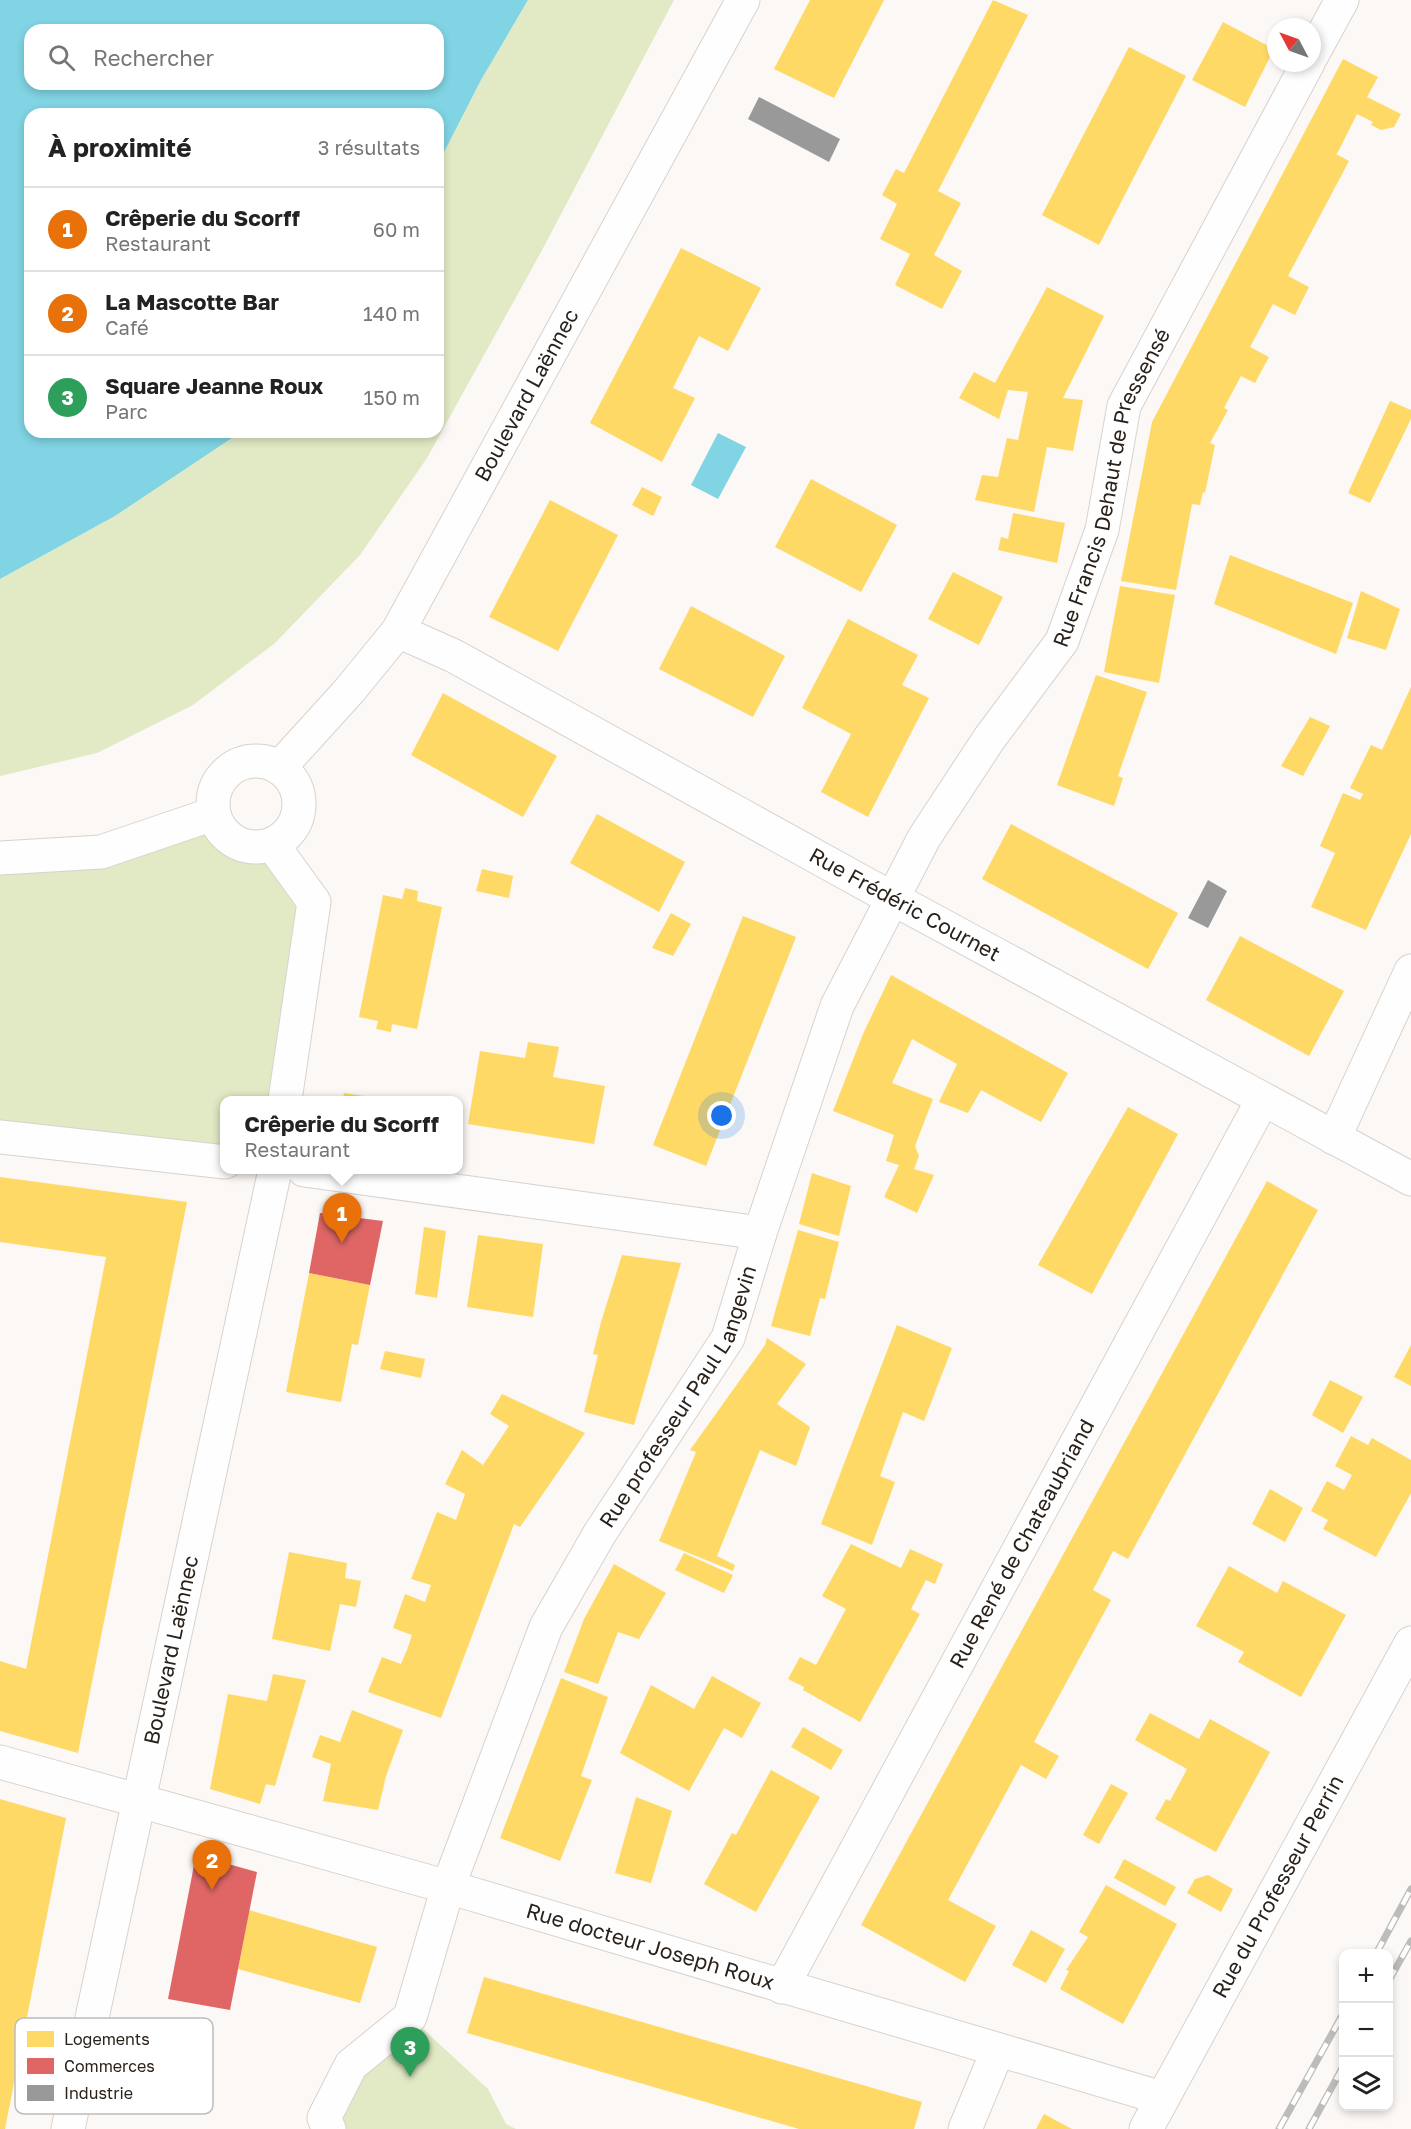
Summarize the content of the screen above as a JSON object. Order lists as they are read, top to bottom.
{
  "streets": {
    "street": [
      "Boulevard Laënnec",
      "Rue Francis Dehaut de Pressensé",
      "Rue Frédéric Cournet",
      "Rue professeur Paul Langevin",
      "Rue René de Chateaubriand",
      "Rue du Professeur Perrin",
      "Rue docteur Joseph Roux"
    ]
  },
  "crossings": [
    ["Boulevard Laënnec", "Rue Frédéric Cournet"],
    ["Boulevard Laënnec", "Rue docteur Joseph Roux"],
    ["Rue Francis Dehaut de Pressensé", "Rue Frédéric Cournet"],
    ["Rue Francis Dehaut de Pressensé", "Rue professeur Paul Langevin"],
    ["Rue Frédéric Cournet", "Rue professeur Paul Langevin"],
    ["Rue Frédéric Cournet", "Rue René de Chateaubriand"],
    ["Rue professeur Paul Langevin", "Rue docteur Joseph Roux"],
    ["Rue René de Chateaubriand", "Rue docteur Joseph Roux"],
    ["Rue du Professeur Perrin", "Rue docteur Joseph Roux"]
  ],
  "legend": ["Logements", "Commerces", "Industrie"],
  "north": "top left",
  "page": {
    "search": "Rechercher",
    "heading": ["À proximité", "3 résultats"],
    "list": [
      {
        "mark": "1",
        "name": "Crêperie du Scorff",
        "note": "Restaurant",
        "value": "60 m"
      },
      {
        "mark": "2",
        "name": "La Mascotte Bar",
        "note": "Café",
        "value": "140 m"
      },
      {
        "mark": "3",
        "name": "Square Jeanne Roux",
        "note": "Parc",
        "value": "150 m"
      }
    ],
    "popup": ["Crêperie du Scorff", "Restaurant"],
    "pins": ["1", "2", "3"],
    "map_buttons": ["+", "−"]
  }
}
